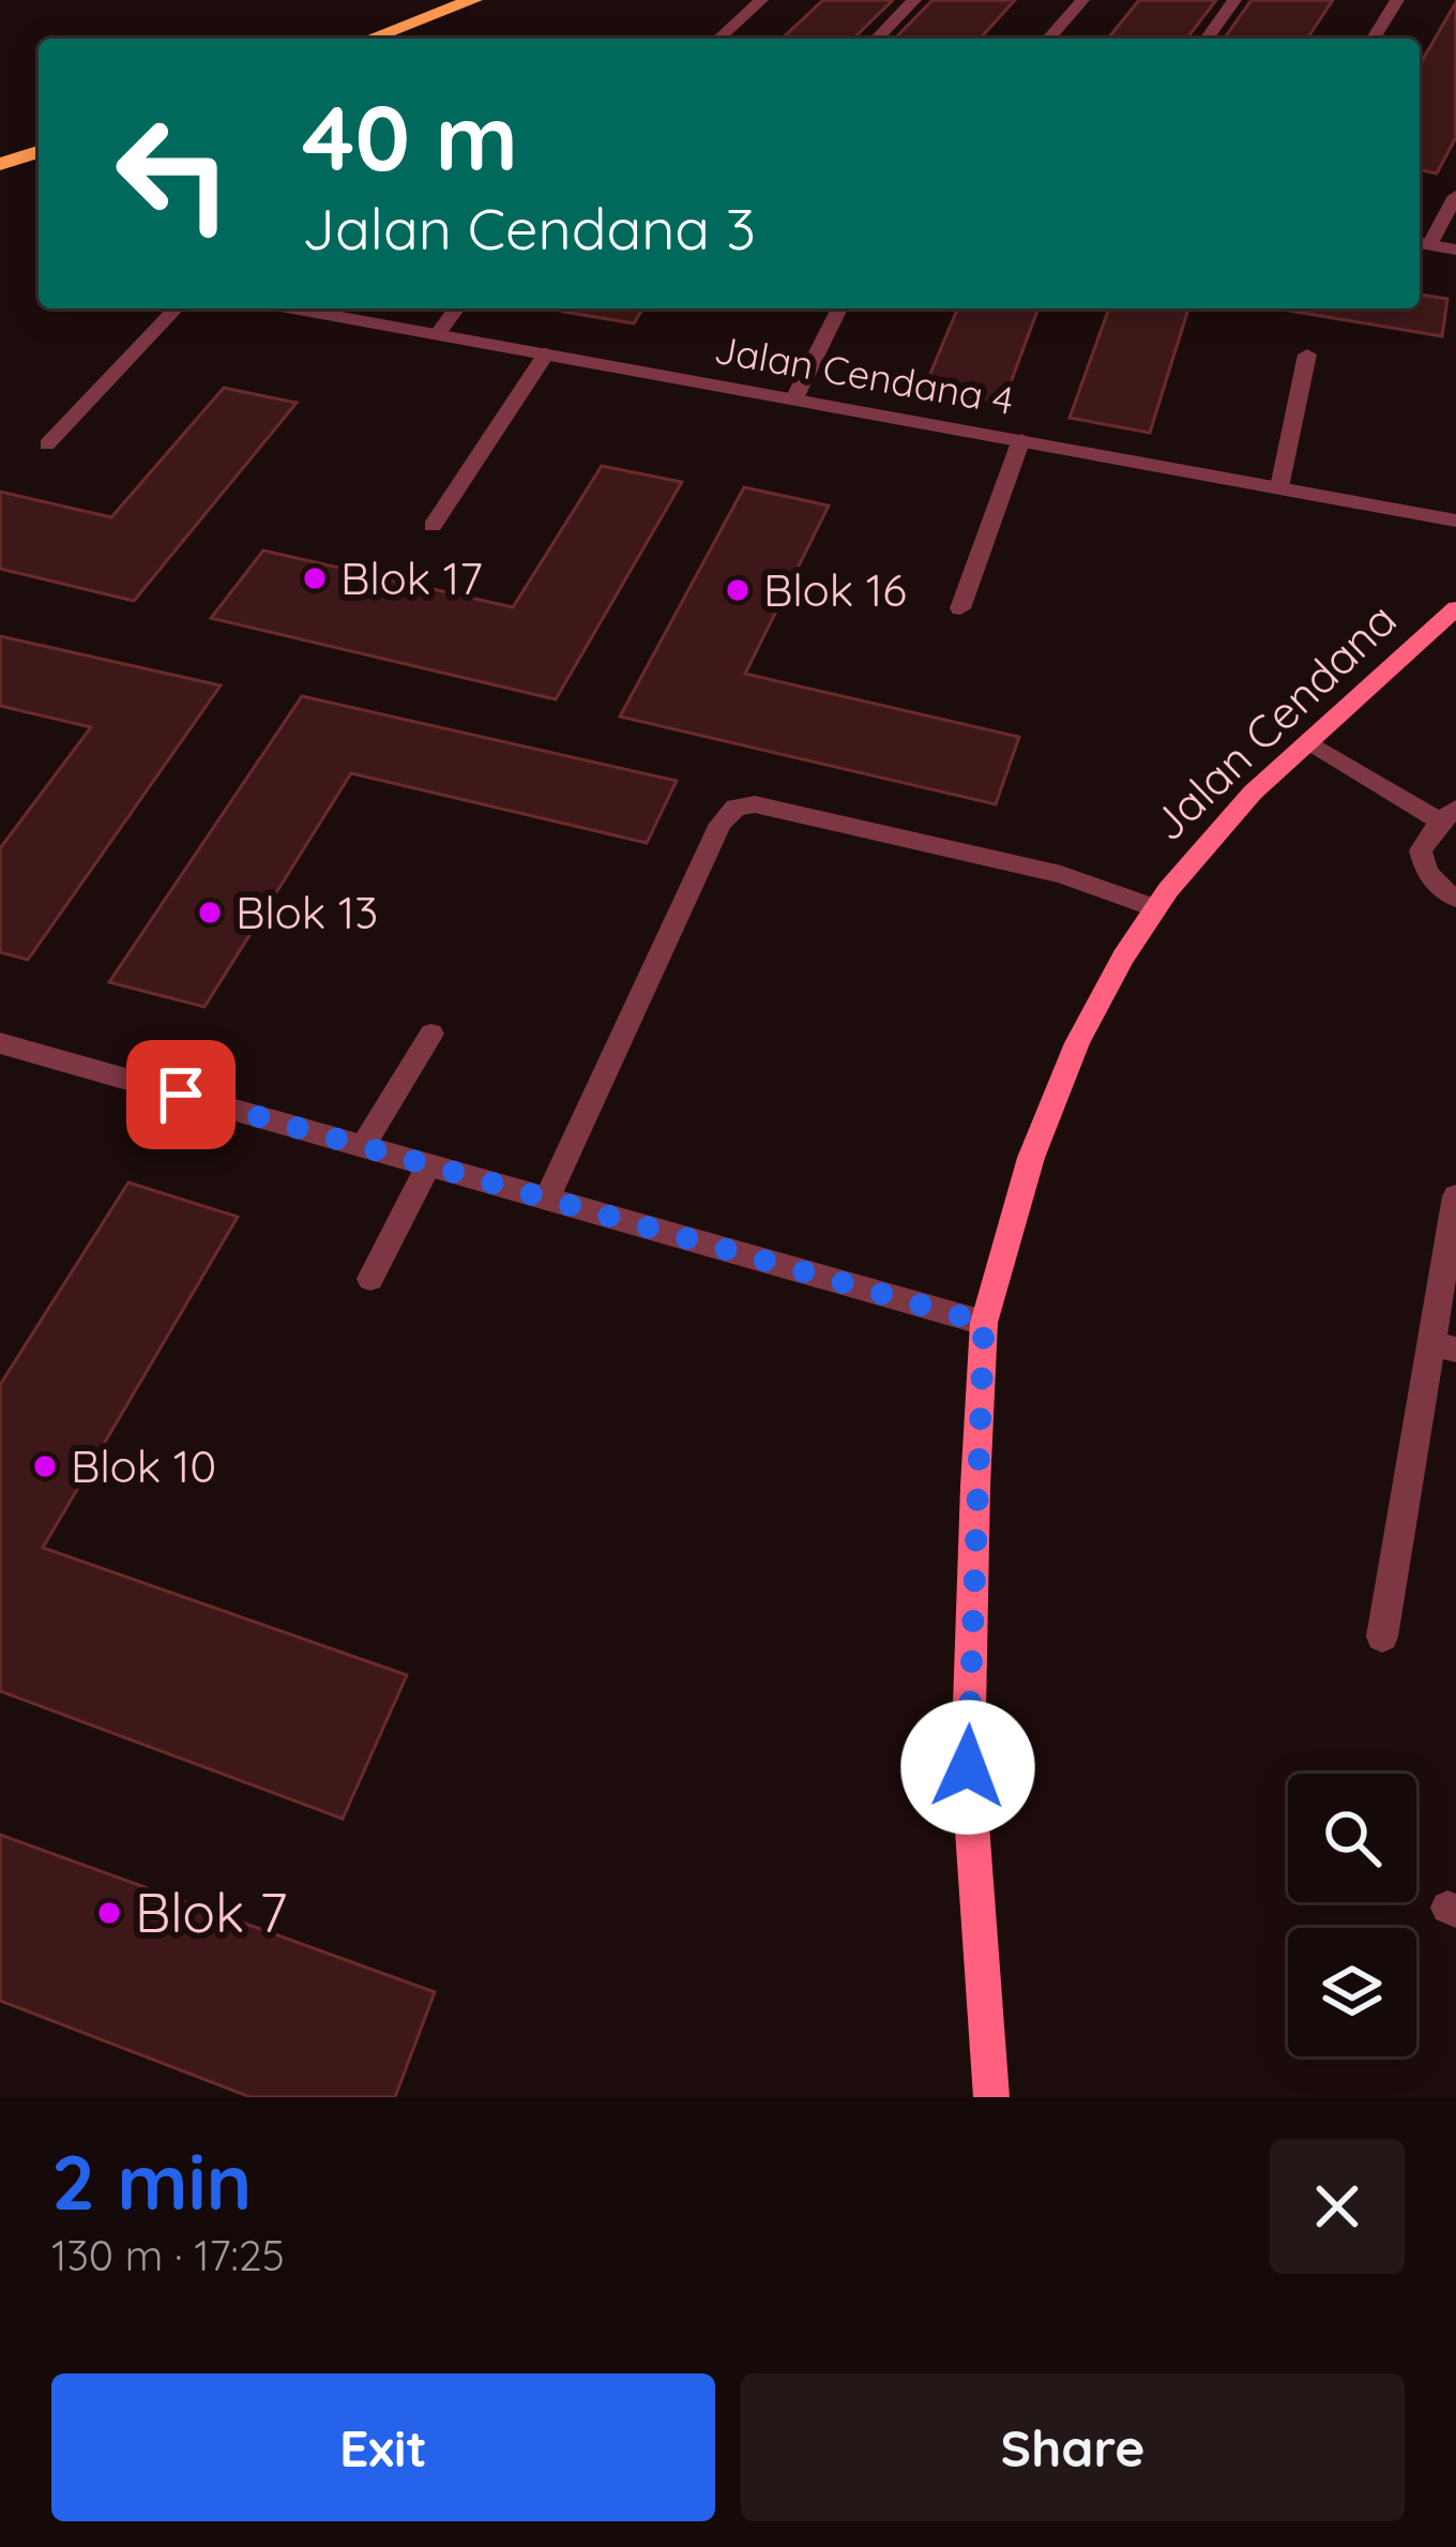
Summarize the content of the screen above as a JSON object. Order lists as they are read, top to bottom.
{
  "streets": {
    "street": ["Jalan Cendana 4", "Jalan Cendana"]
  },
  "places": [
    "Blok 17",
    "Blok 16",
    "Blok 13",
    "Blok 10",
    "Blok 7"
  ],
  "page": {
    "turn": ["40 m", "Jalan Cendana 3"],
    "heading": ["2 min", "130 m · 17:25"],
    "buttons": ["Exit", "Share"]
  }
}
